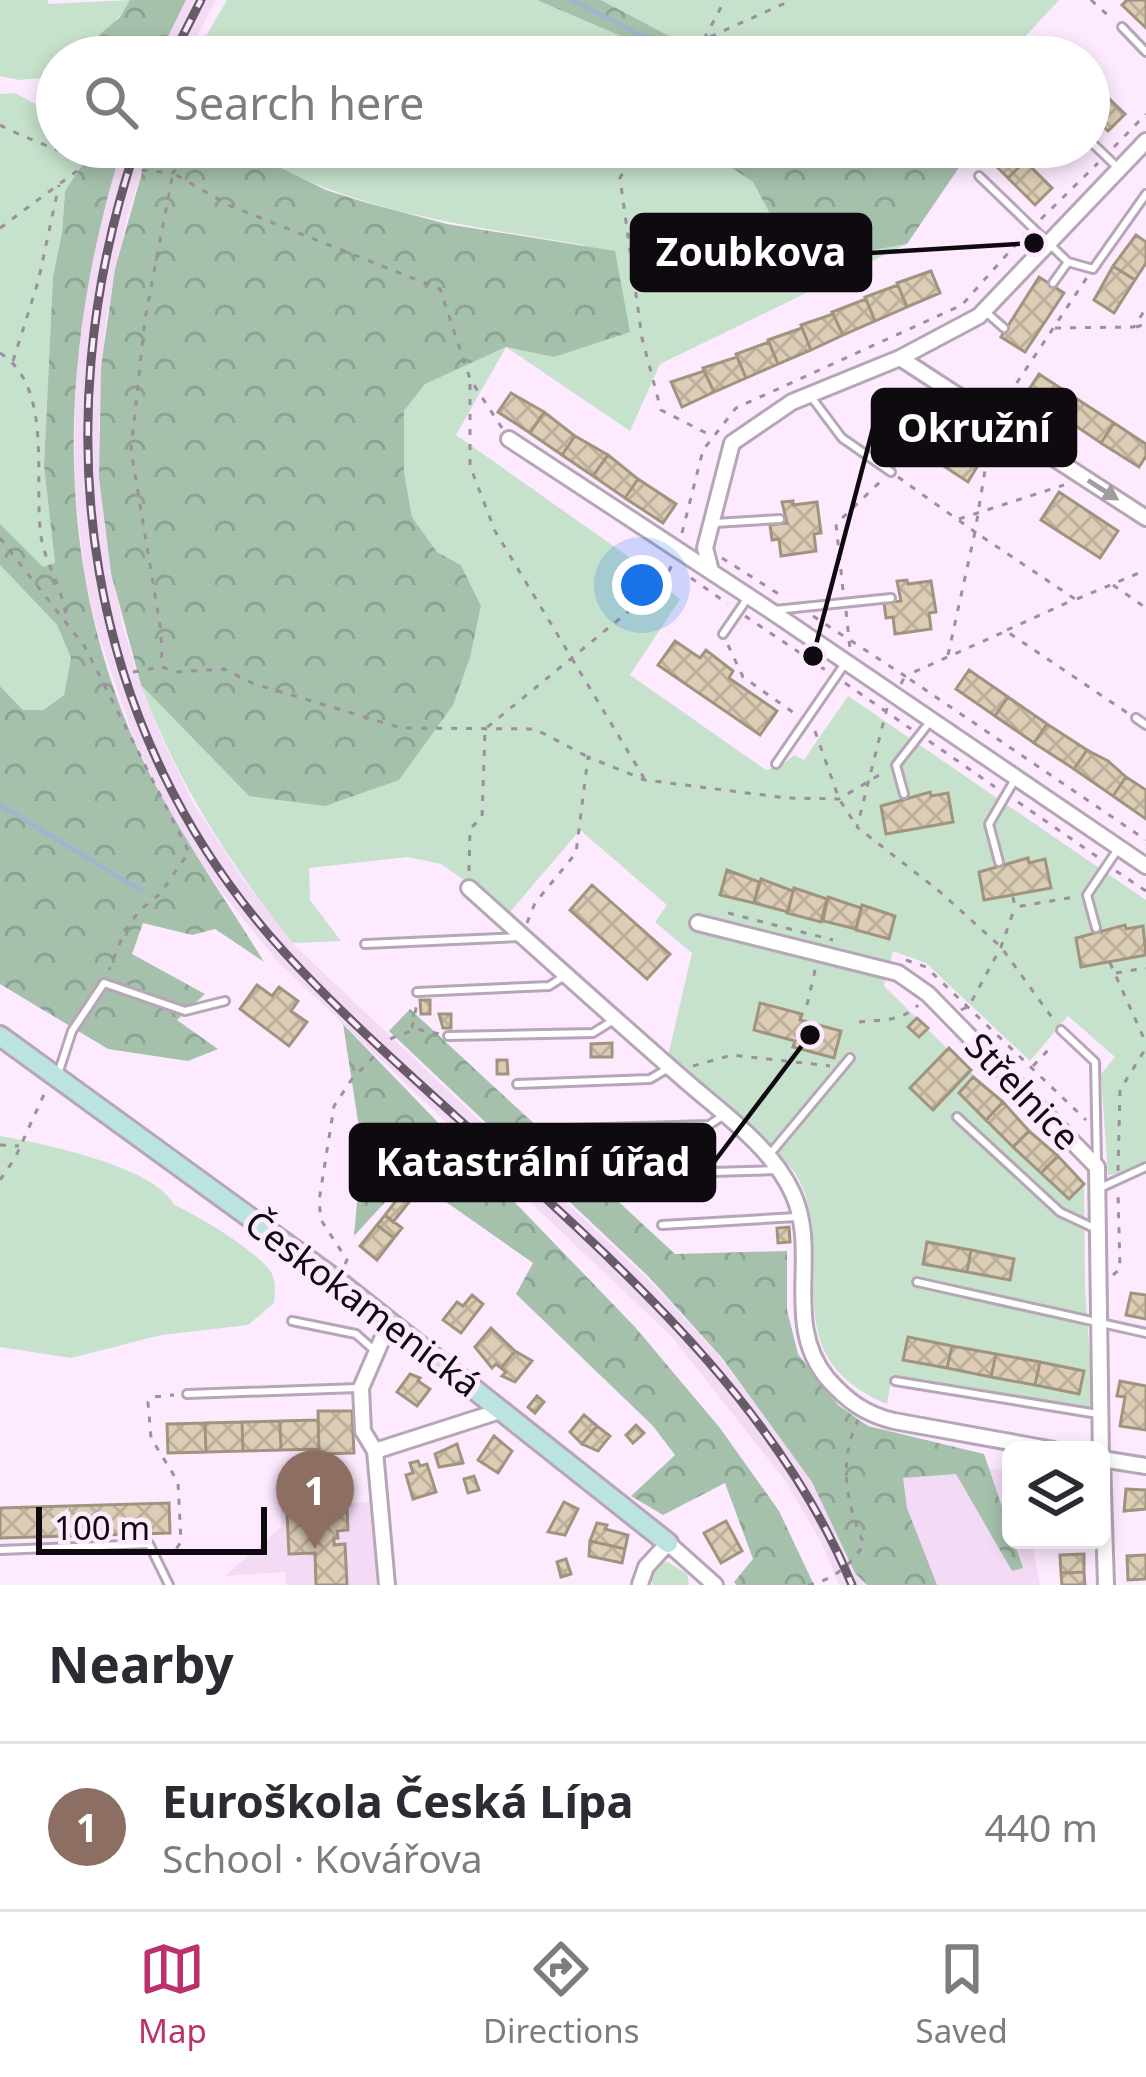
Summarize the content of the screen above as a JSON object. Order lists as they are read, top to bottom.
{
  "streets": {
    "street": ["Střelnice", "Českokamenická"]
  },
  "places": ["Zoubkova", "Okružní", "Katastrální úřad"],
  "scale_bar": "100 m",
  "page": {
    "search": "Search here",
    "pins": "1",
    "scale": "100 m",
    "heading": "Nearby",
    "list": [
      {
        "mark": "1",
        "name": "Euroškola Česká Lípa",
        "note": "School · Kovářova",
        "value": "440 m"
      }
    ],
    "nav": ["Map", "Directions", "Saved"]
  }
}
